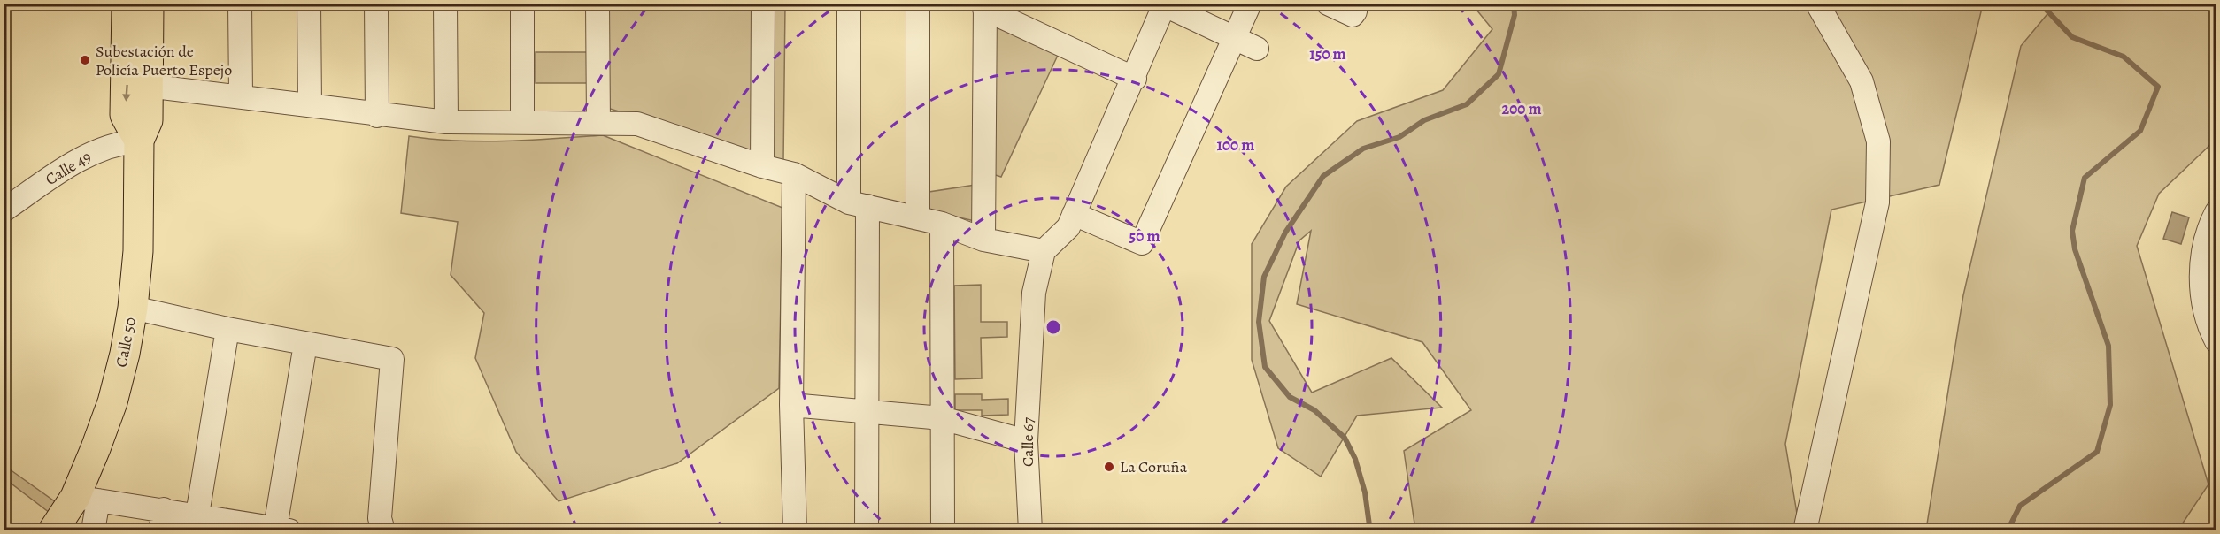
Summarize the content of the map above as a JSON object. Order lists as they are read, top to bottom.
{
  "streets": {
    "main road": ["Calle 50"],
    "street": ["Calle 49", "Calle 67"]
  },
  "crossings": [
    ["Calle 49", "Calle 50"]
  ],
  "places": ["Subestación de Policía Puerto Espejo", "La Coruña"],
  "rings": [
    "150 m",
    "200 m",
    "100 m",
    "50 m"
  ]
}
